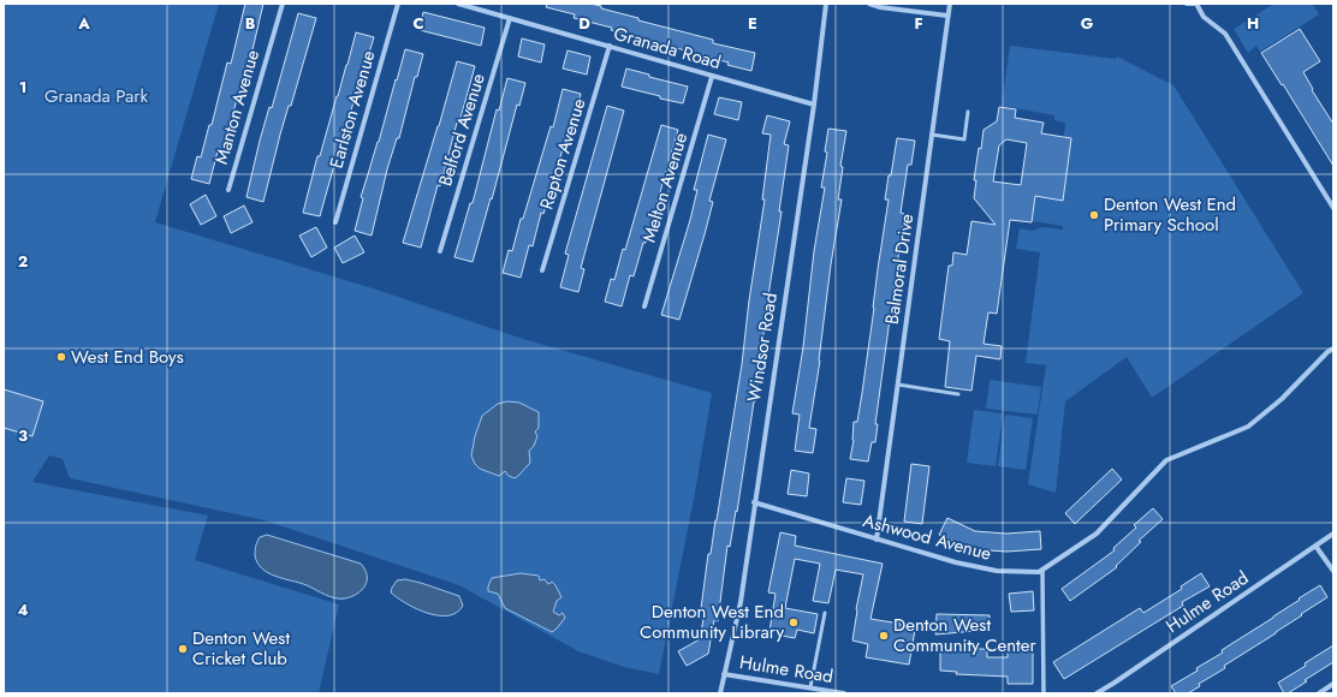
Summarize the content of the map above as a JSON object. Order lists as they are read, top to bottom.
{
  "streets": {
    "street": [
      "Granada Road",
      "Manton Avenue",
      "Earlston Avenue",
      "Belford Avenue",
      "Repton Avenue",
      "Melton Avenue",
      "Balmoral Drive",
      "Windsor Road",
      "Ashwood Avenue",
      "Hulme Road"
    ]
  },
  "crossings": [
    ["Granada Road", "Belford Avenue"],
    ["Granada Road", "Repton Avenue"],
    ["Granada Road", "Melton Avenue"],
    ["Granada Road", "Windsor Road"],
    ["Balmoral Drive", "Ashwood Avenue"],
    ["Windsor Road", "Ashwood Avenue"],
    ["Windsor Road", "Hulme Road"]
  ],
  "parks": ["Granada Park"],
  "places": [
    "Denton West End Primary School",
    "West End Boys",
    "Denton West End Community Library",
    "Denton West Community Center",
    "Denton West Cricket Club"
  ],
  "grid": {
    "columns": [
      "A",
      "B",
      "C",
      "D",
      "E",
      "F",
      "G",
      "H"
    ],
    "rows": [
      "1",
      "2",
      "3",
      "4"
    ]
  }
}
